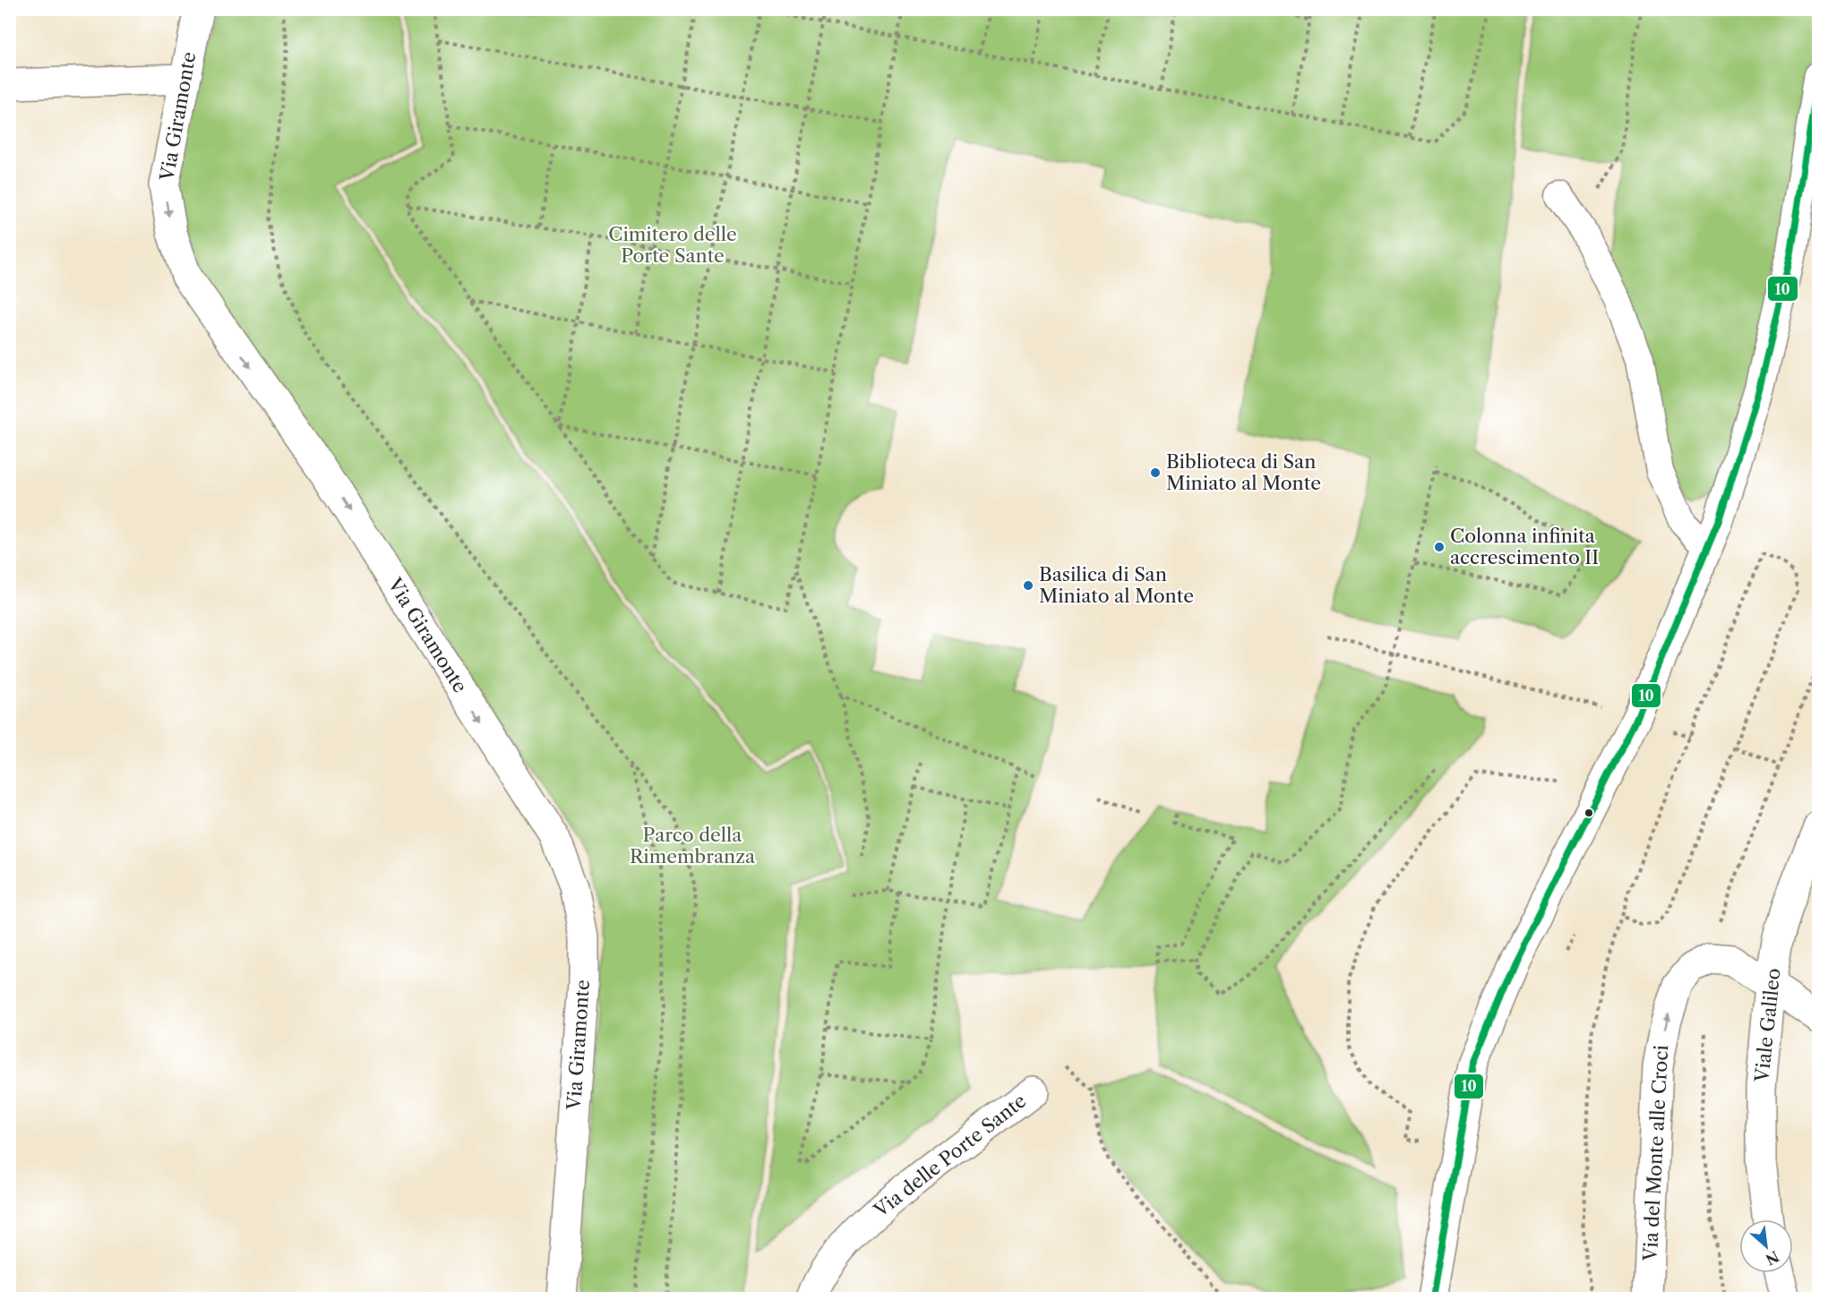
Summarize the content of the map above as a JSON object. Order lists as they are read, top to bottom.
{
  "streets": {
    "street": [
      "Via Giramonte",
      "Viale Galileo",
      "Via del Monte alle Croci",
      "Via delle Porte Sante"
    ]
  },
  "crossings": [
    ["Viale Galileo", "Via del Monte alle Croci"]
  ],
  "one_way": ["Via Giramonte"],
  "parks": ["Cimitero delle Porte Sante", "Parco della Rimembranza"],
  "places": ["Biblioteca di San Miniato al Monte", "Colonna infinita accrescimento II", "Basilica di San Miniato al Monte"],
  "lines": ["transit line 10"],
  "north": "bottom right"
}
